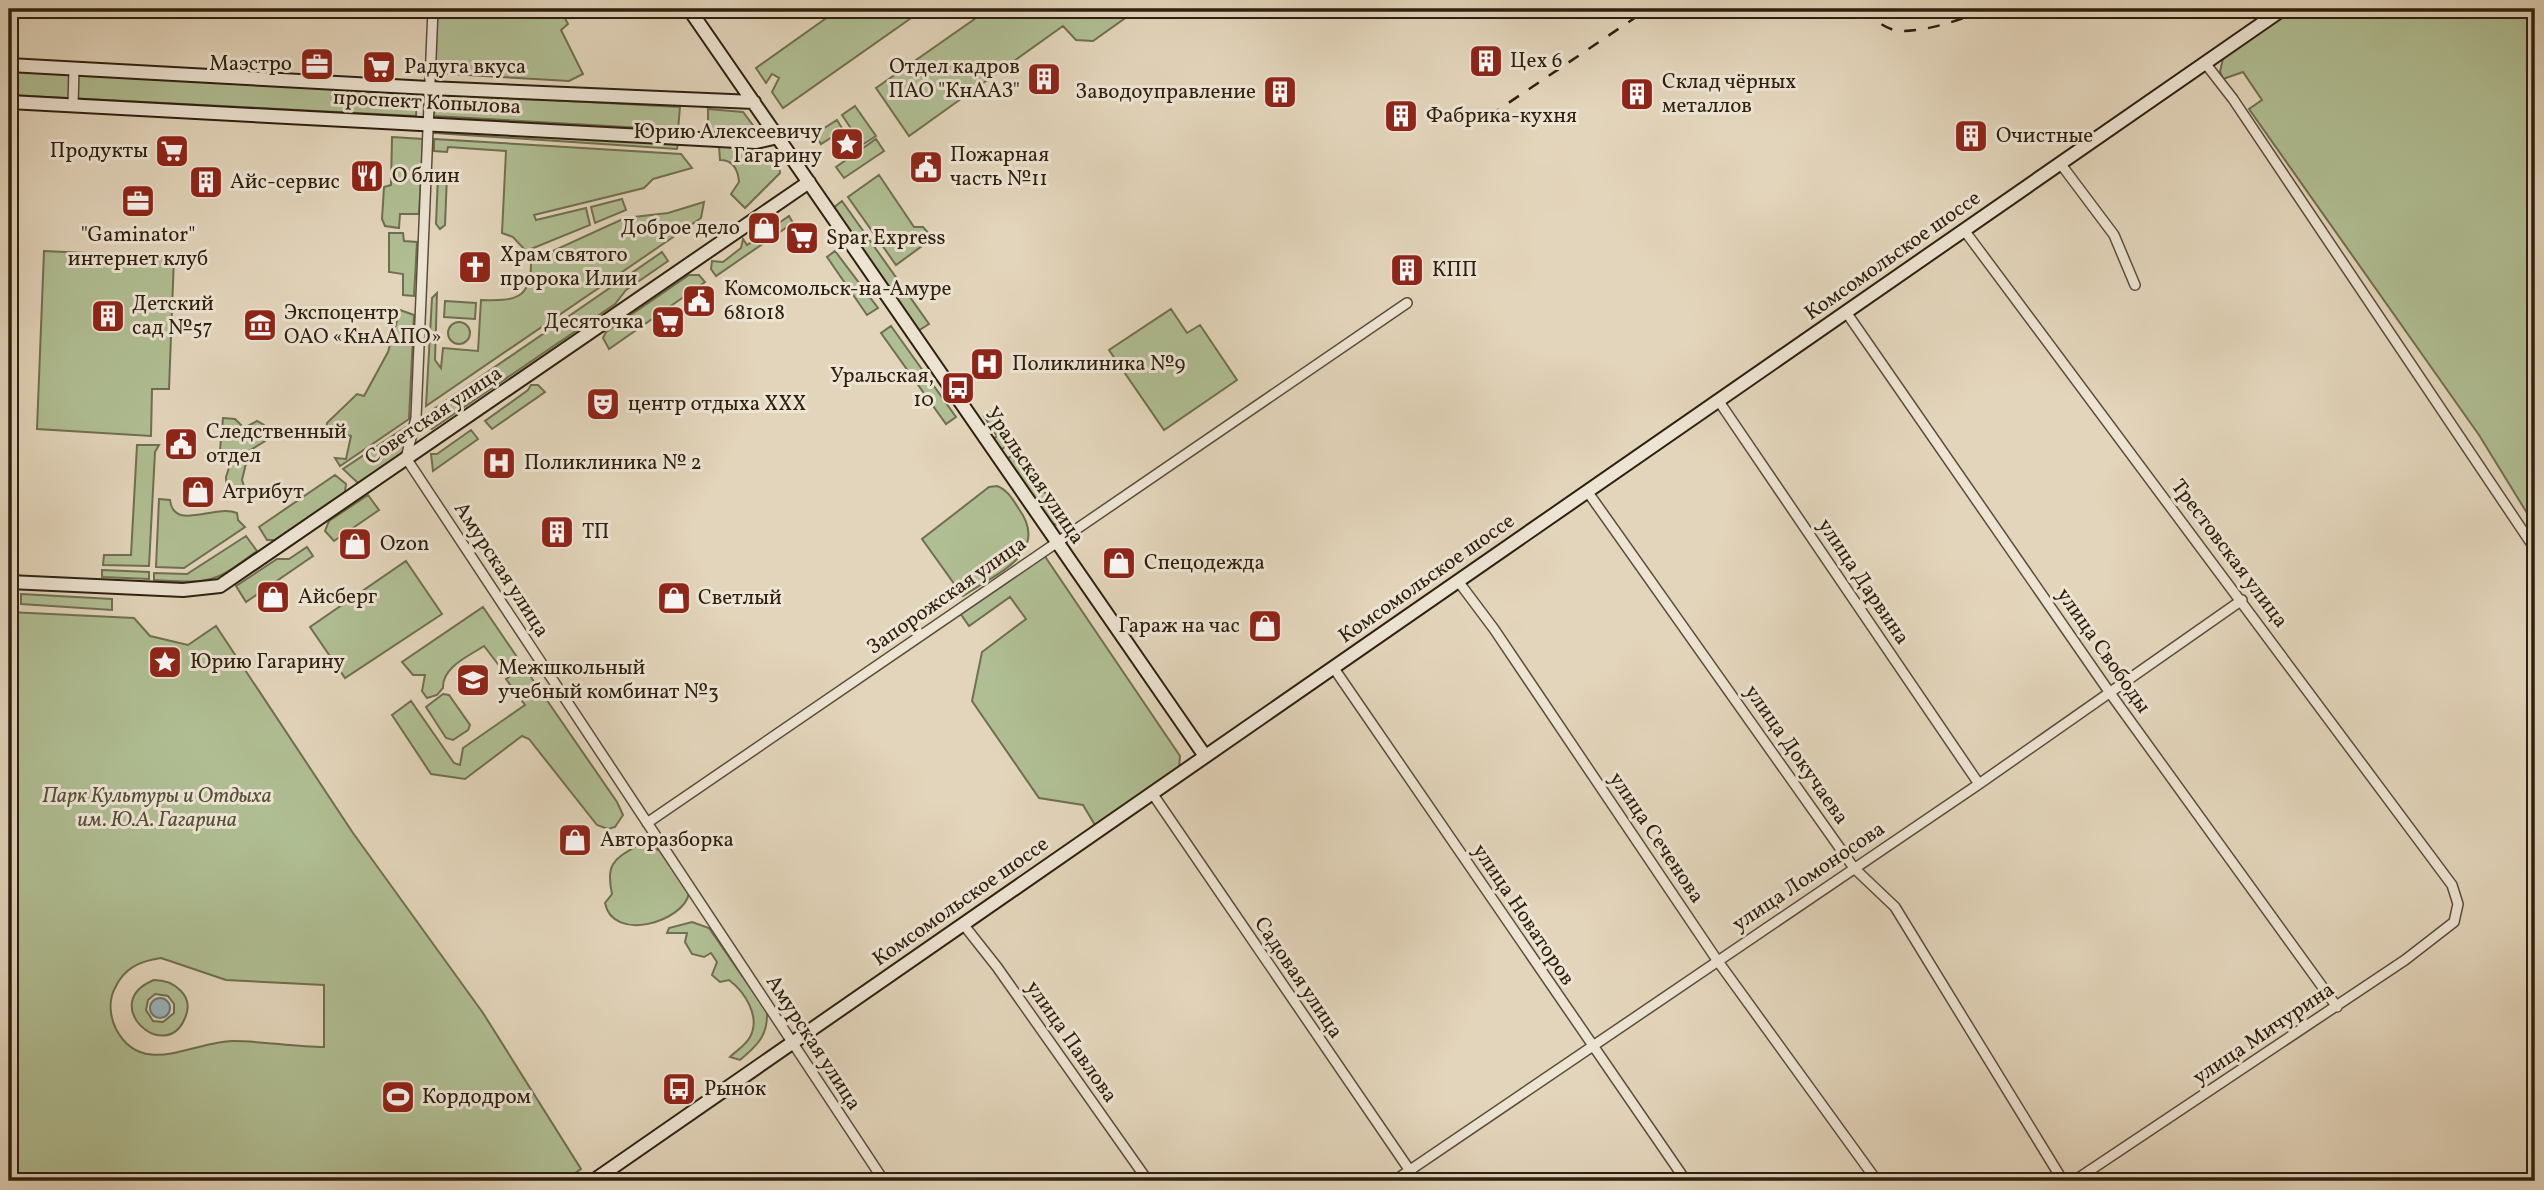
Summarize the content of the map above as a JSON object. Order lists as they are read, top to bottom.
{
  "streets": {
    "street": [
      "проспект Копылова",
      "Комсомольское шоссе",
      "Советская улица",
      "Уральская улица",
      "Трестовская улица",
      "Амурская улица",
      "улица Дарвина",
      "Запорожская улица",
      "улица Свободы",
      "улица Докучаева",
      "улица Сеченова",
      "улица Ломоносова",
      "улица Новаторов",
      "Садовая улица",
      "улица Мичурина",
      "улица Павлова"
    ]
  },
  "crossings": [
    ["проспект Копылова", "Уральская улица"],
    ["Комсомольское шоссе", "Уральская улица"],
    ["Комсомольское шоссе", "Трестовская улица"],
    ["Комсомольское шоссе", "Амурская улица"],
    ["Комсомольское шоссе", "улица Дарвина"],
    ["Комсомольское шоссе", "улица Свободы"],
    ["Комсомольское шоссе", "улица Докучаева"],
    ["Комсомольское шоссе", "улица Сеченова"],
    ["Комсомольское шоссе", "улица Новаторов"],
    ["Комсомольское шоссе", "Садовая улица"],
    ["Комсомольское шоссе", "улица Павлова"],
    ["Советская улица", "Уральская улица"],
    ["Советская улица", "Амурская улица"],
    ["Уральская улица", "Запорожская улица"],
    ["Трестовская улица", "улица Ломоносова"],
    ["Трестовская улица", "улица Мичурина"],
    ["Амурская улица", "Запорожская улица"],
    ["улица Дарвина", "улица Ломоносова"],
    ["улица Свободы", "улица Ломоносова"],
    ["улица Свободы", "улица Мичурина"],
    ["улица Докучаева", "улица Ломоносова"],
    ["улица Сеченова", "улица Ломоносова"],
    ["улица Ломоносова", "улица Новаторов"],
    ["улица Ломоносова", "Садовая улица"]
  ],
  "parks": ["Парк Культуры и Отдыха им. Ю.А. Гагарина"],
  "places": {
    "building": [
      "Цех 6",
      "Отдел кадров ПАО \"КнААЗ\"",
      "Заводоуправление",
      "Склад чёрных металлов",
      "Фабрика-кухня",
      "Очистные",
      "Айс-сервис",
      "КПП",
      "Детский сад №57",
      "ТП"
    ],
    "office": ["Маэстро", "\"Gaminator\" интернет клуб"],
    "supermarket": [
      "Радуга вкуса",
      "Продукты",
      "Spar Express",
      "Десяточка"
    ],
    "place": ["Юрию Алексеевичу Гагарину", "Юрию Гагарину"],
    "public building": ["Пожарная часть №11", "Комсомольск-на-Амуре 681018", "Следственный отдел"],
    "restaurant": ["О блин"],
    "shop": [
      "Доброе дело",
      "Атрибут",
      "Ozon",
      "Спецодежда",
      "Айсберг",
      "Светлый",
      "Гараж на час",
      "Авторазборка"
    ],
    "church": ["Храм святого пророка Илии"],
    "museum": ["Экспоцентр ОАО «КнААПО»"],
    "hospital": ["Поликлиника №9", "Поликлиника № 2"],
    "bus stop": ["Уральская, 10", "Рынок"],
    "theatre": ["центр отдыха ХХХ"],
    "school or university": ["Межшкольный учебный комбинат №3"],
    "sports": ["Кордодром"]
  }
}
